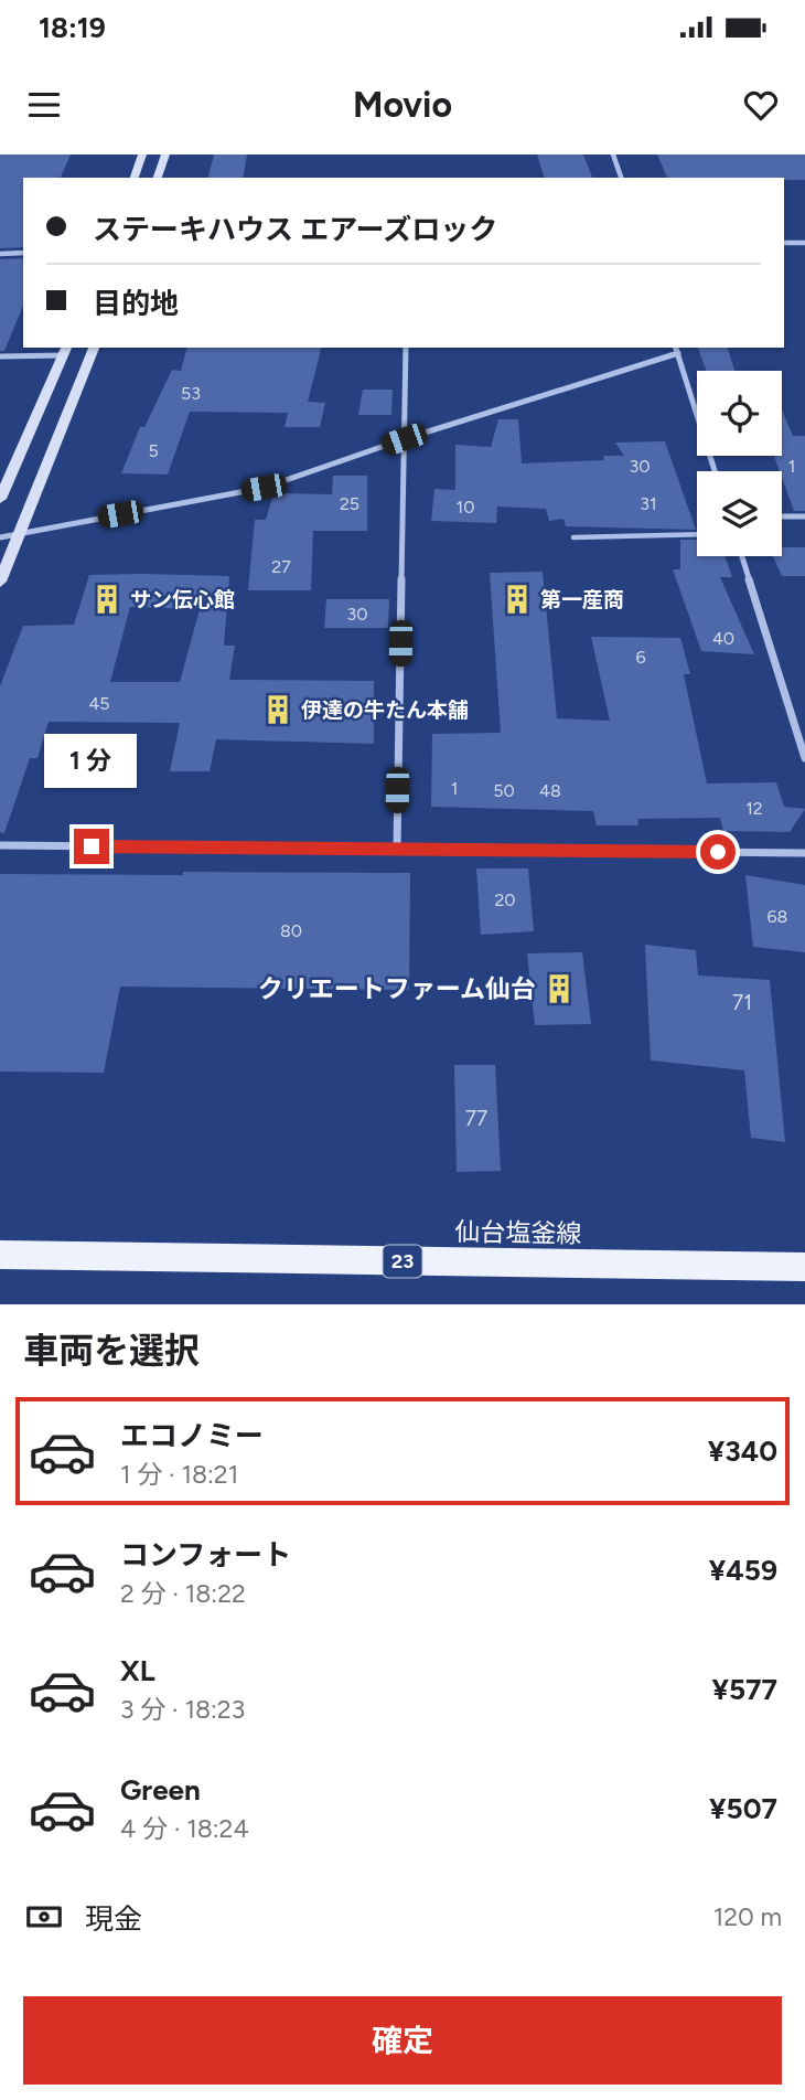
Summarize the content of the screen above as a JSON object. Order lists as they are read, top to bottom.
{
  "streets": {
    "main road": ["仙台塩釜線", "23"]
  },
  "places": {
    "building": [
      "サン伝心館",
      "第一産商",
      "伊達の牛たん本舗",
      "クリエートファーム仙台"
    ]
  },
  "house_numbers": [
    "53",
    "5",
    "30",
    "1",
    "25",
    "31",
    "10",
    "27",
    "30",
    "40",
    "6",
    "45",
    "1",
    "50",
    "48",
    "12",
    "20",
    "68",
    "80",
    "71",
    "77"
  ],
  "page": {
    "status": "18:19",
    "header": "Movio",
    "banner": ["ステーキハウス エアーズロック", "目的地"],
    "bubble": "1 分",
    "heading": "車両を選択",
    "list": [
      {
        "name": "エコノミー",
        "note": "1 分 · 18:21",
        "value": "¥340"
      },
      {
        "name": "コンフォート",
        "note": "2 分 · 18:22",
        "value": "¥459"
      },
      {
        "name": "XL",
        "note": "3 分 · 18:23",
        "value": "¥577"
      },
      {
        "name": "Green",
        "note": "4 分 · 18:24",
        "value": "¥507"
      }
    ],
    "pay": ["現金", "120 m"],
    "buttons": "確定"
  }
}
